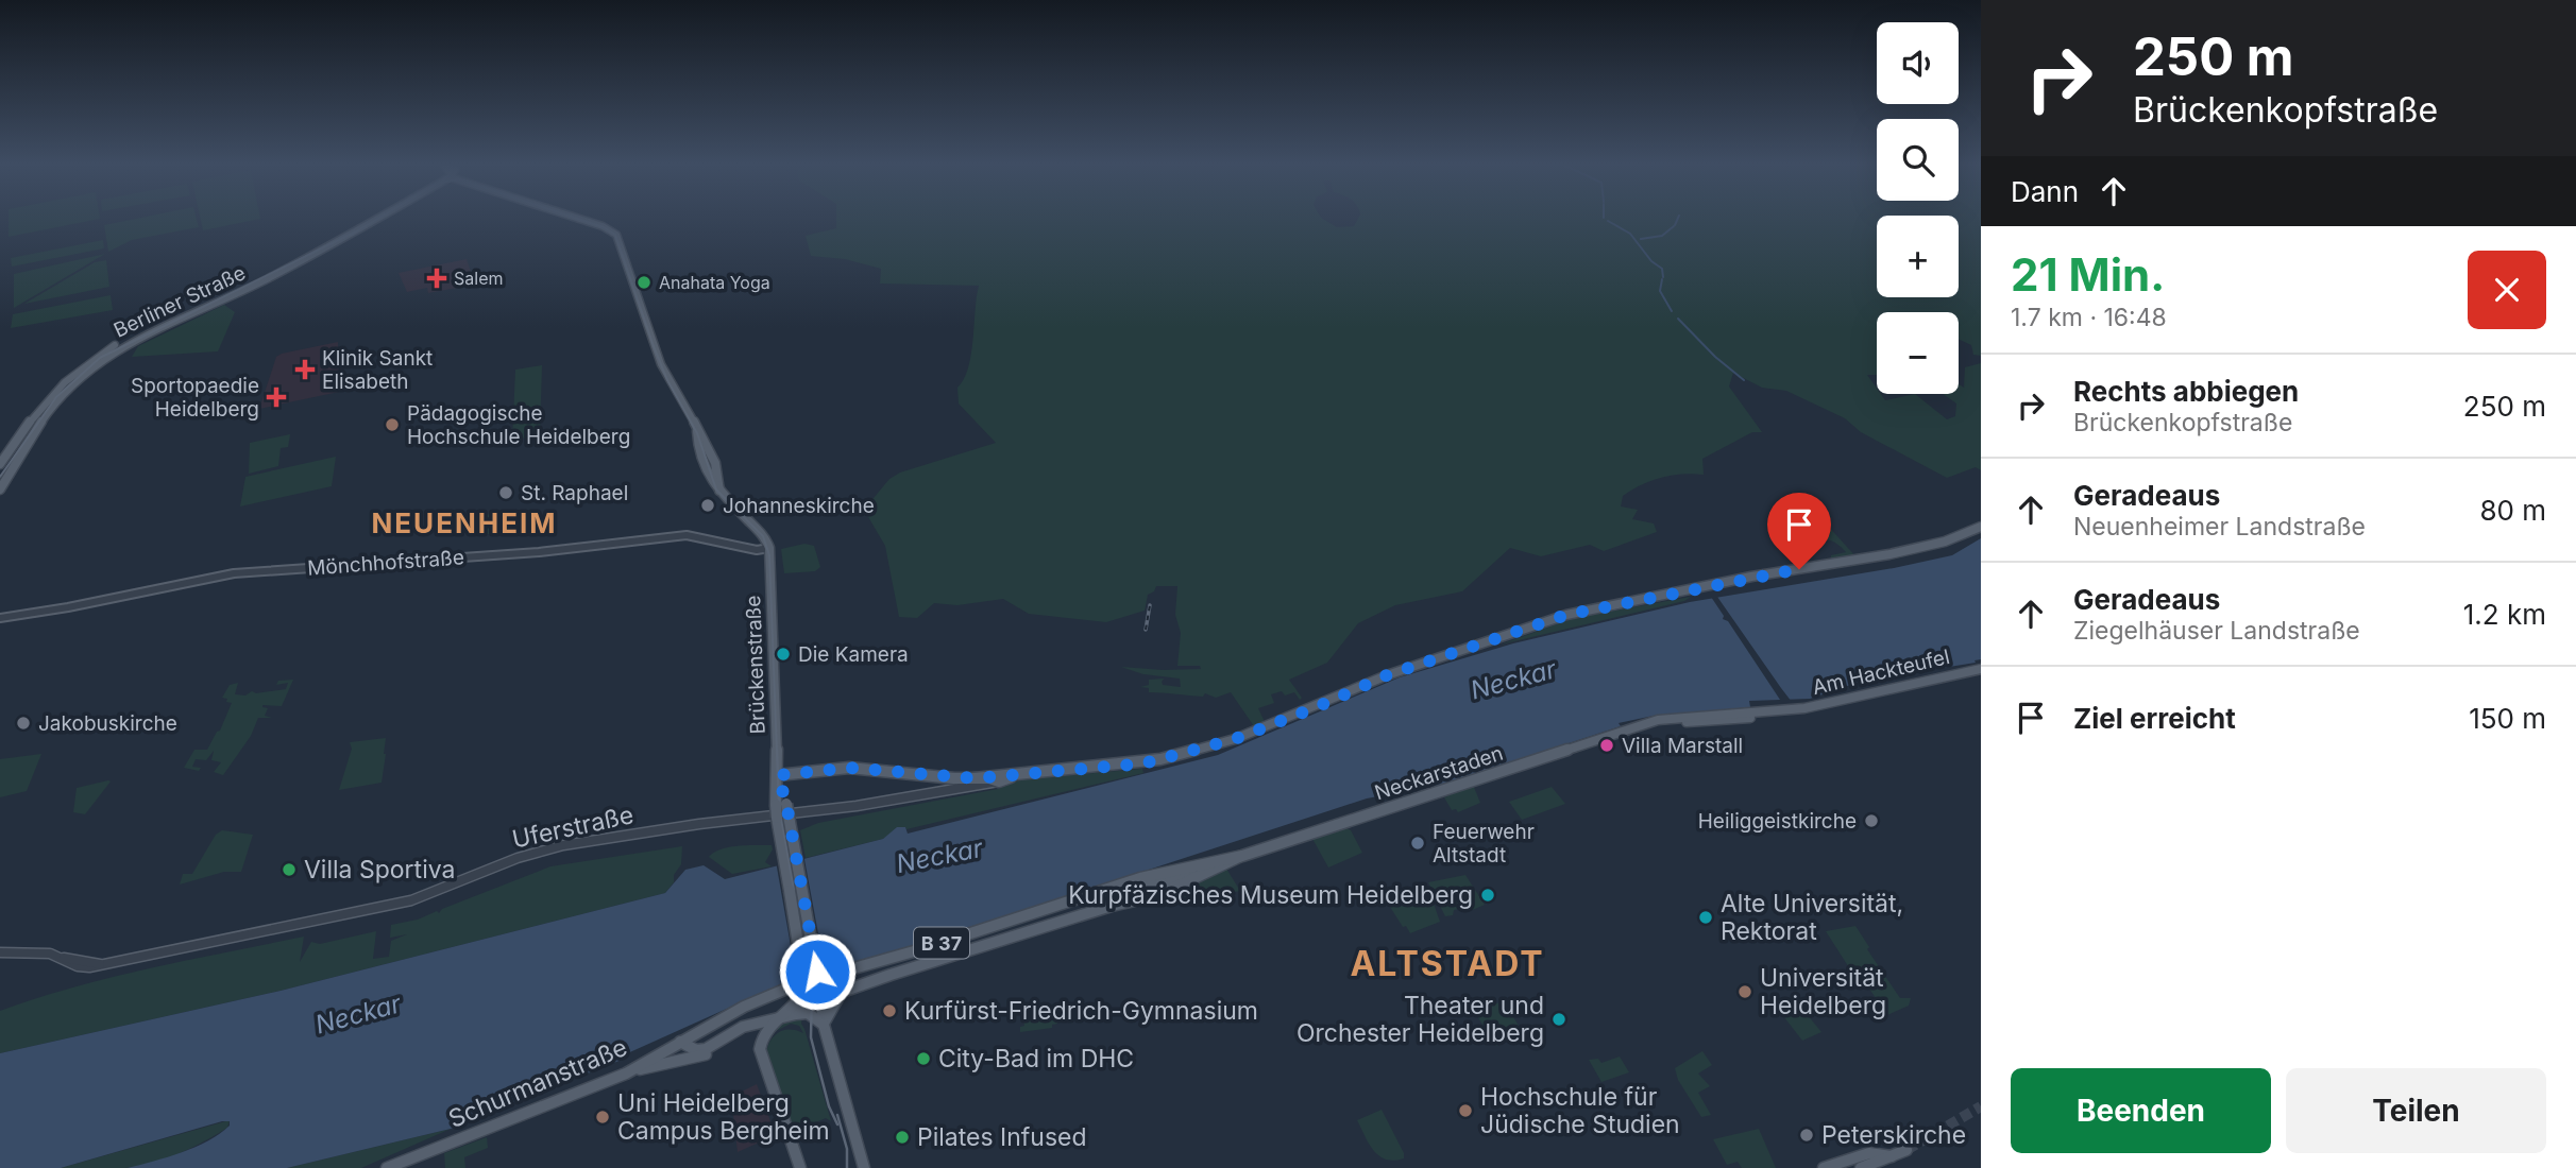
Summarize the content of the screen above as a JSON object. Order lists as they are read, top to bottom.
{
  "streets": {
    "main road": [
      "Berliner Straße",
      "Brückenstraße",
      "Am Hackteufel",
      "Neckarstaden",
      "Uferstraße",
      "B 37",
      "Schurmanstraße"
    ],
    "street": ["Mönchhofstraße"]
  },
  "crossings": [
    ["Mönchhofstraße", "Brückenstraße"],
    ["Am Hackteufel", "Neckarstaden"],
    ["Neckarstaden", "Schurmanstraße"]
  ],
  "districts": ["NEUENHEIM", "ALTSTADT"],
  "water": ["Neckar"],
  "places": {
    "health": ["Salem", "Klinik Sankt Elisabeth", "Sportopaedie Heidelberg"],
    "other": [
      "Anahata Yoga",
      "Pädagogische Hochschule Heidelberg",
      "St. Raphael",
      "Johanneskirche",
      "Die Kamera",
      "Jakobuskirche",
      "Villa Marstall",
      "Heiliggeistkirche",
      "Feuerwehr Altstadt",
      "Villa Sportiva",
      "Kurpfäzisches Museum Heidelberg",
      "Alte Universität, Rektorat",
      "Universität Heidelberg",
      "Kurfürst-Friedrich-Gymnasium",
      "Theater und Orchester Heidelberg",
      "City-Bad im DHC",
      "Hochschule für Jüdische Studien",
      "Uni Heidelberg Campus Bergheim",
      "Peterskirche",
      "Pilates Infused"
    ]
  },
  "page": {
    "turn": ["250 m", "Brückenkopfstraße"],
    "map_buttons": ["+", "−"],
    "then": "Dann",
    "heading": ["21 Min.", "1.7 km · 16:48"],
    "list": [
      {
        "name": "Rechts abbiegen",
        "note": "Brückenkopfstraße",
        "value": "250 m"
      },
      {
        "name": "Geradeaus",
        "note": "Neuenheimer Landstraße",
        "value": "80 m"
      },
      {
        "name": "Geradeaus",
        "note": "Ziegelhäuser Landstraße",
        "value": "1.2 km"
      },
      {
        "name": "Ziel erreicht",
        "value": "150 m"
      }
    ],
    "buttons": ["Beenden", "Teilen"]
  }
}
